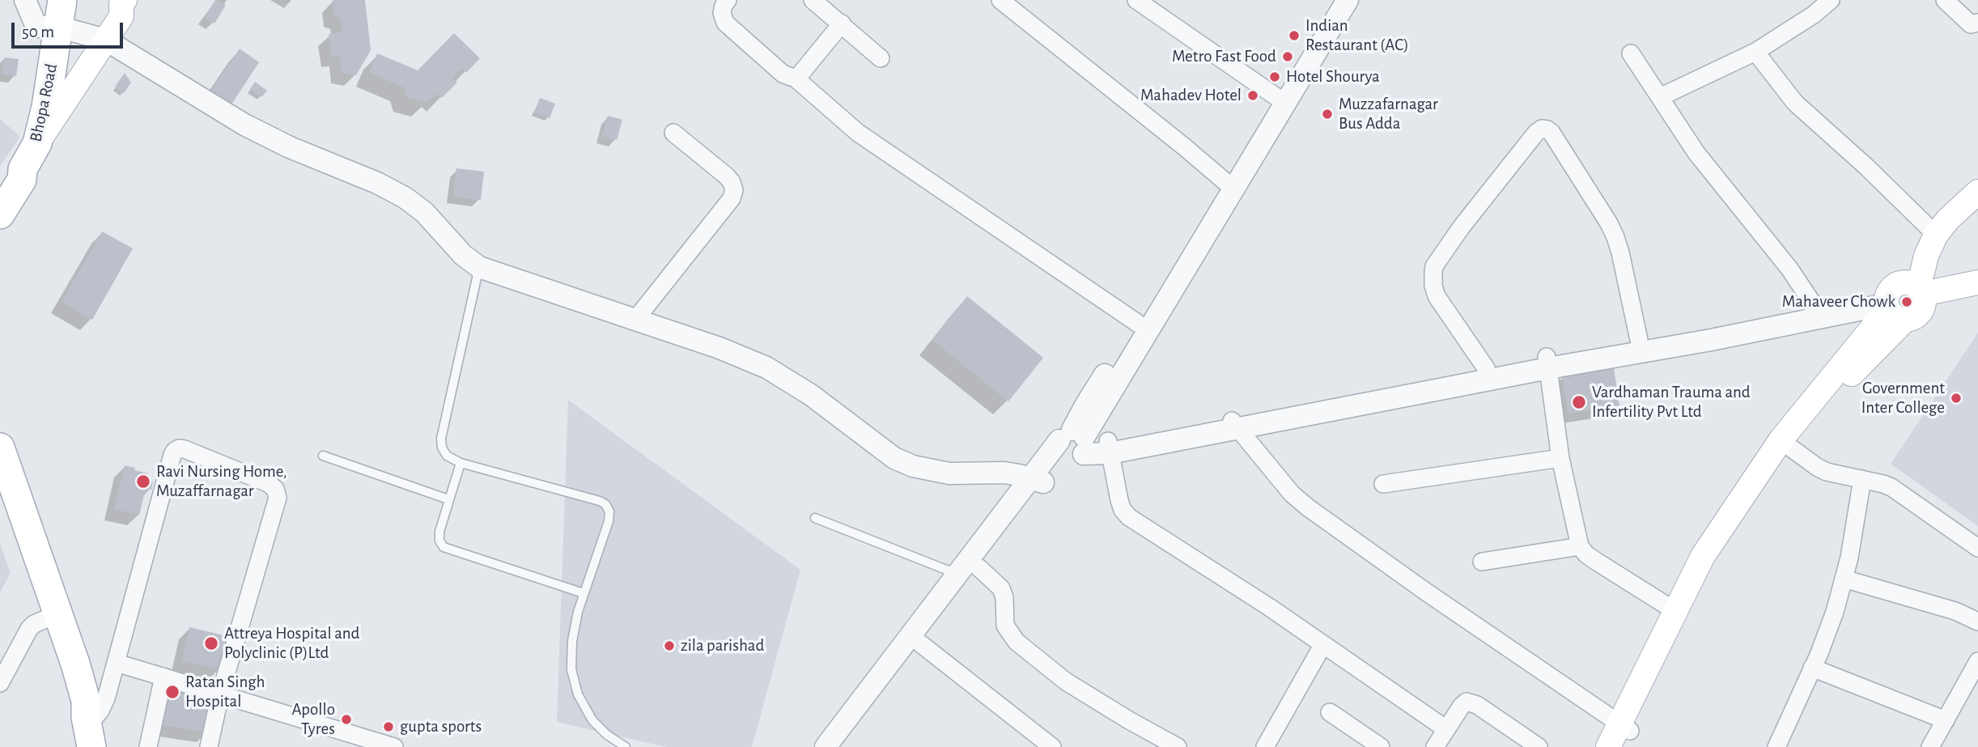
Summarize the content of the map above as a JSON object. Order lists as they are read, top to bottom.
{
  "streets": {
    "main road": ["Bhopa Road"]
  },
  "places": [
    "Indian Restaurant (AC)",
    "Metro Fast Food",
    "Hotel Shourya",
    "Mahadev Hotel",
    "Muzzafarnagar Bus Adda",
    "Mahaveer Chowk",
    "Government Inter College",
    "Vardhaman Trauma and Infertility Pvt Ltd",
    "Ravi Nursing Home, Muzaffarnagar",
    "Attreya Hospital and Polyclinic (P)Ltd",
    "zila parishad",
    "Ratan Singh Hospital",
    "Apollo Tyres",
    "gupta sports"
  ],
  "scale_bar": "50 m"
}
